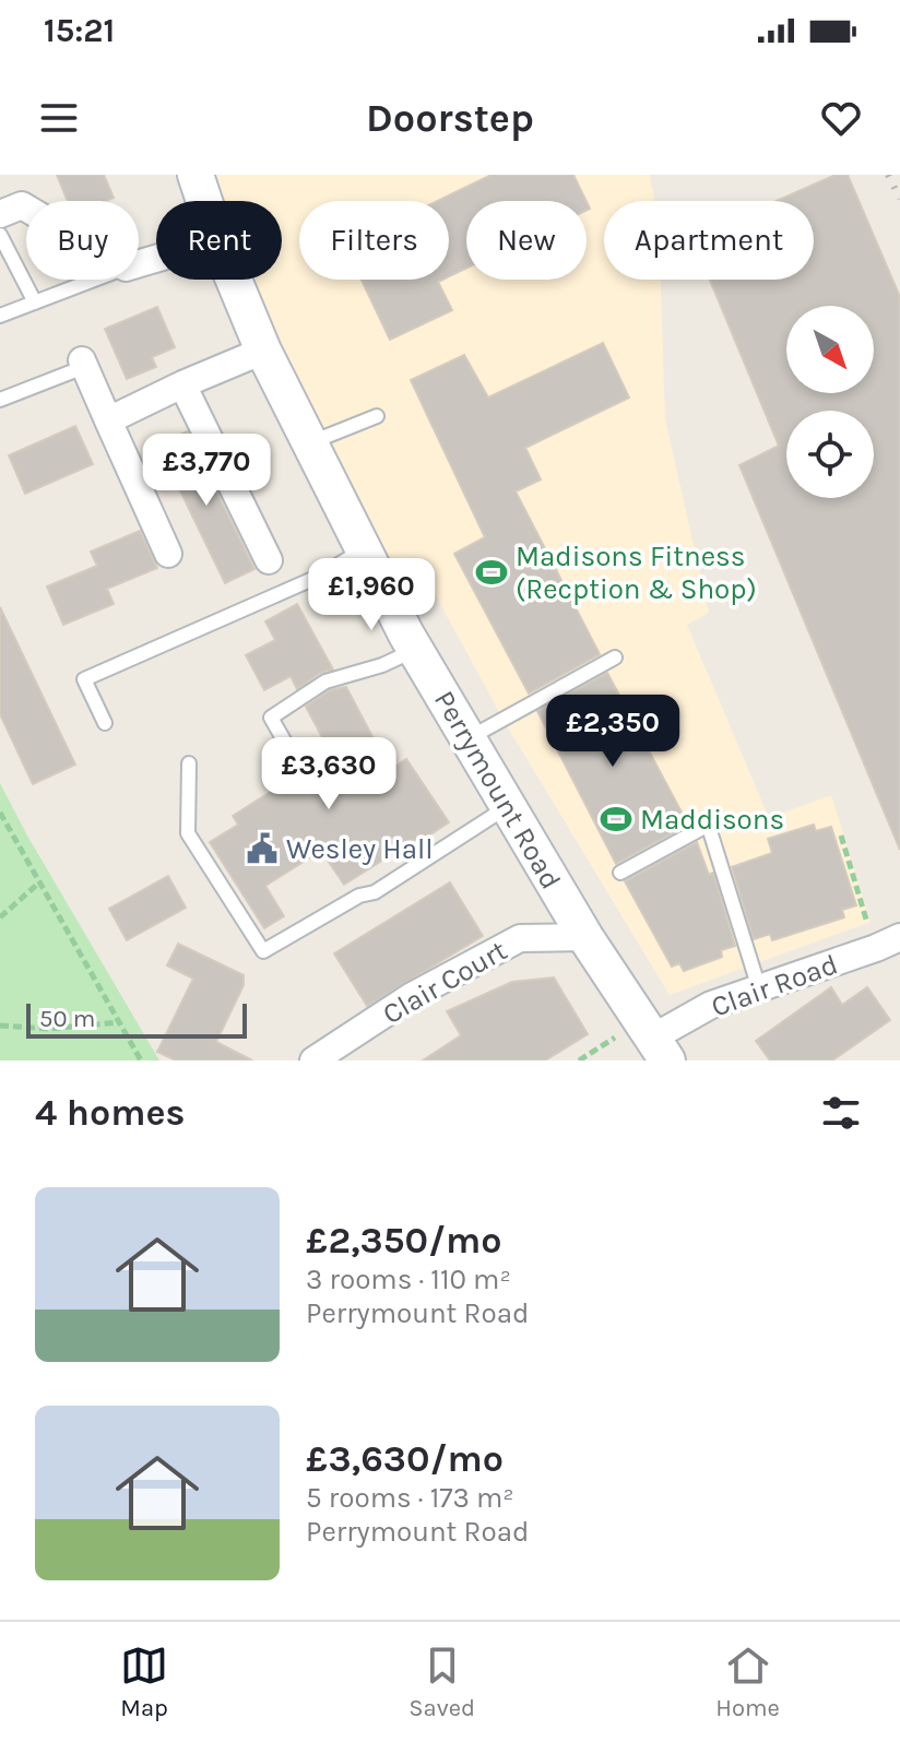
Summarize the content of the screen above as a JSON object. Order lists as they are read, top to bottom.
{
  "streets": {
    "main road": ["Perrymount Road"],
    "street": ["Clair Court", "Clair Road"]
  },
  "crossings": [
    ["Perrymount Road", "Clair Court"],
    ["Perrymount Road", "Clair Road"]
  ],
  "places": {
    "sports": ["Madisons Fitness (Recption & Shop)", "Maddisons"],
    "public building": ["Wesley Hall"]
  },
  "scale_bar": "50 m",
  "north": "bottom right",
  "page": {
    "status": "15:21",
    "header": "Doorstep",
    "chip": [
      "Buy",
      "Rent",
      "Filters",
      "New",
      "Apartment"
    ],
    "price": [
      "£3,770",
      "£1,960",
      "£2,350",
      "£3,630"
    ],
    "scale": "50 m",
    "heading": "4 homes",
    "list": [
      {
        "name": "£2,350/mo",
        "note": "3 rooms · 110 m² · Perrymount Road"
      },
      {
        "name": "£3,630/mo",
        "note": "5 rooms · 173 m² · Perrymount Road"
      }
    ],
    "tabs": ["Map", "Saved", "Home"]
  }
}
